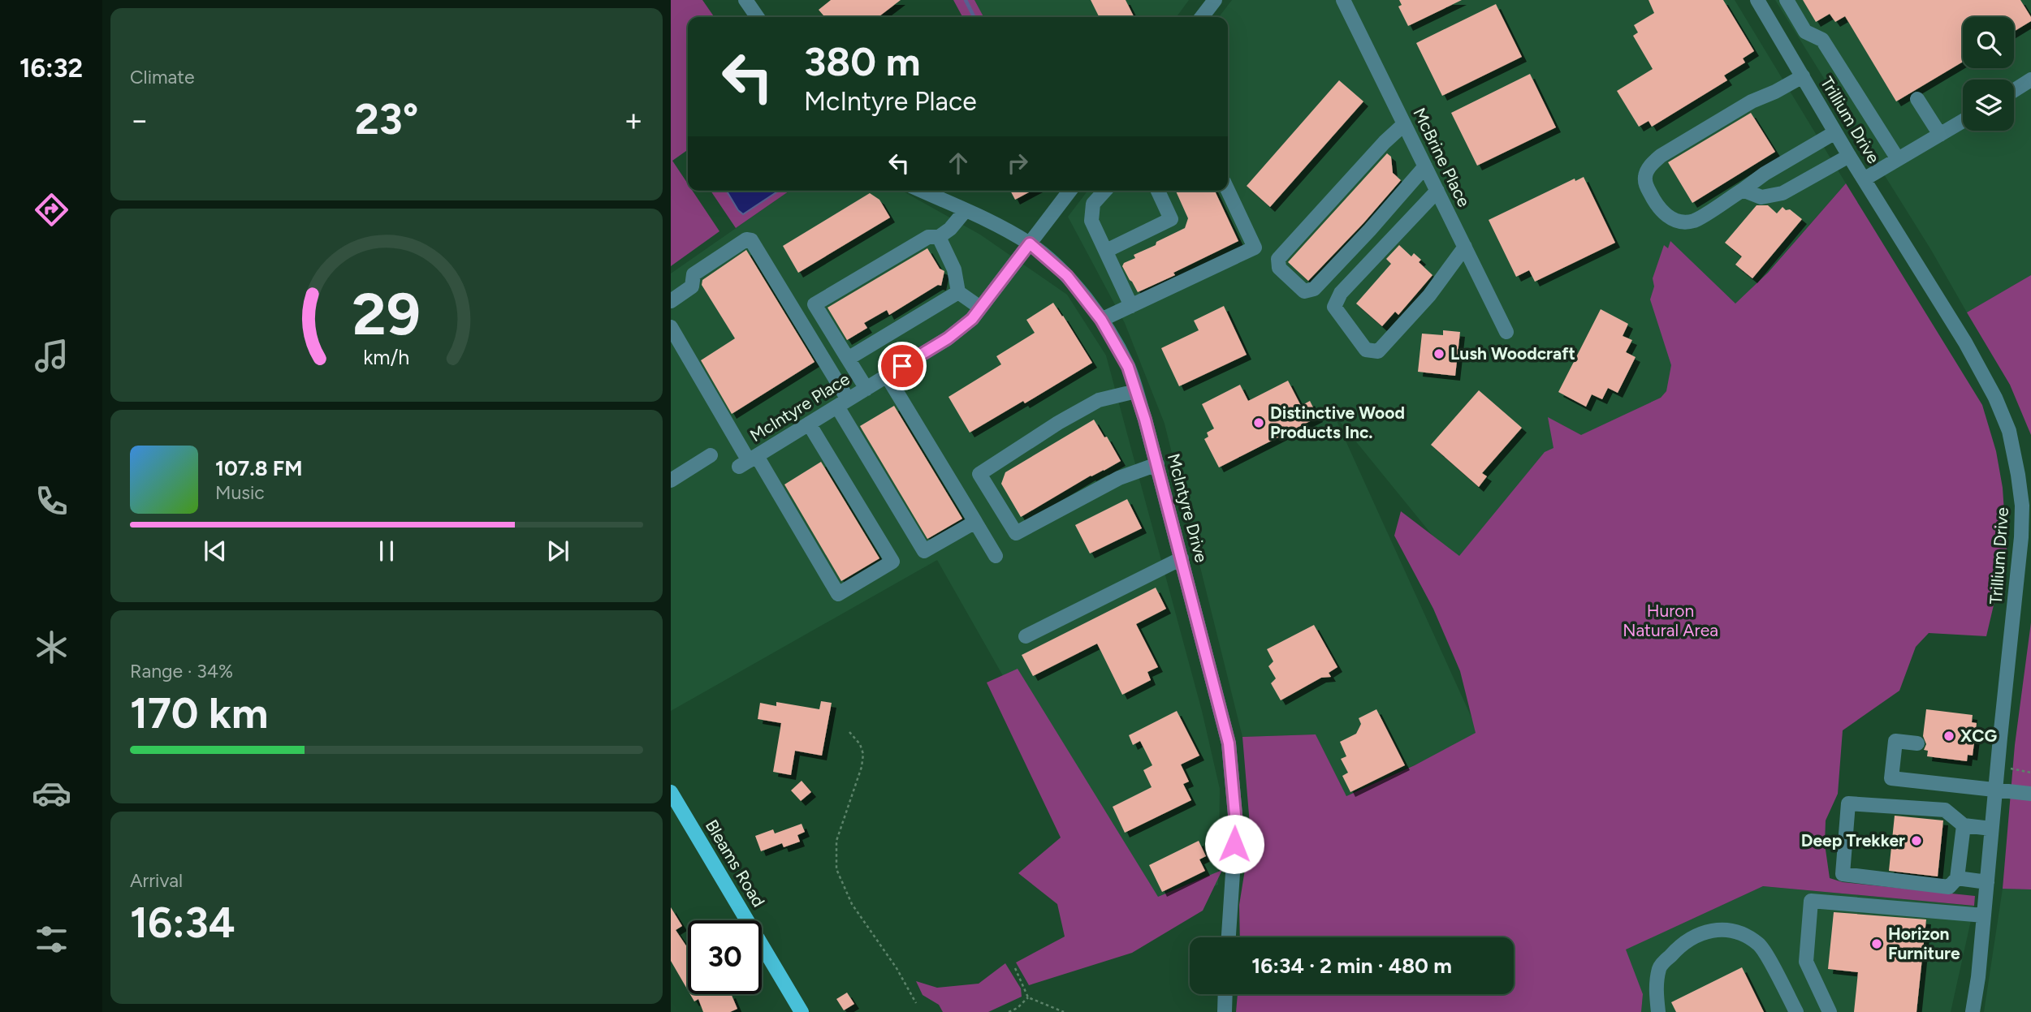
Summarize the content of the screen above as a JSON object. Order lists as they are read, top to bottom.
{
  "streets": {
    "main road": ["Bleams Road"],
    "street": [
      "Trillium Drive",
      "McBrine Place",
      "McIntyre Place",
      "McIntyre Drive"
    ]
  },
  "crossings": [
    ["McIntyre Place", "McIntyre Drive"]
  ],
  "parks": ["Huron Natural Area"],
  "places": [
    "Lush Woodcraft",
    "Distinctive Wood Products Inc.",
    "XCG",
    "Deep Trekker",
    "Horizon Furniture"
  ],
  "page": {
    "tabs": "16:32",
    "tile": [
      "Climate",
      ["Range · 34%", "170 km"],
      ["Arrival", "16:34"]
    ],
    "turn": ["380 m", "McIntyre Place"],
    "heat": ["−", "23°", "+"],
    "song": ["107.8 FM", "Music"],
    "limit": "30",
    "trip": "16:34 · 2 min · 480 m",
    "gauge": ["29", "km/h"]
  }
}
